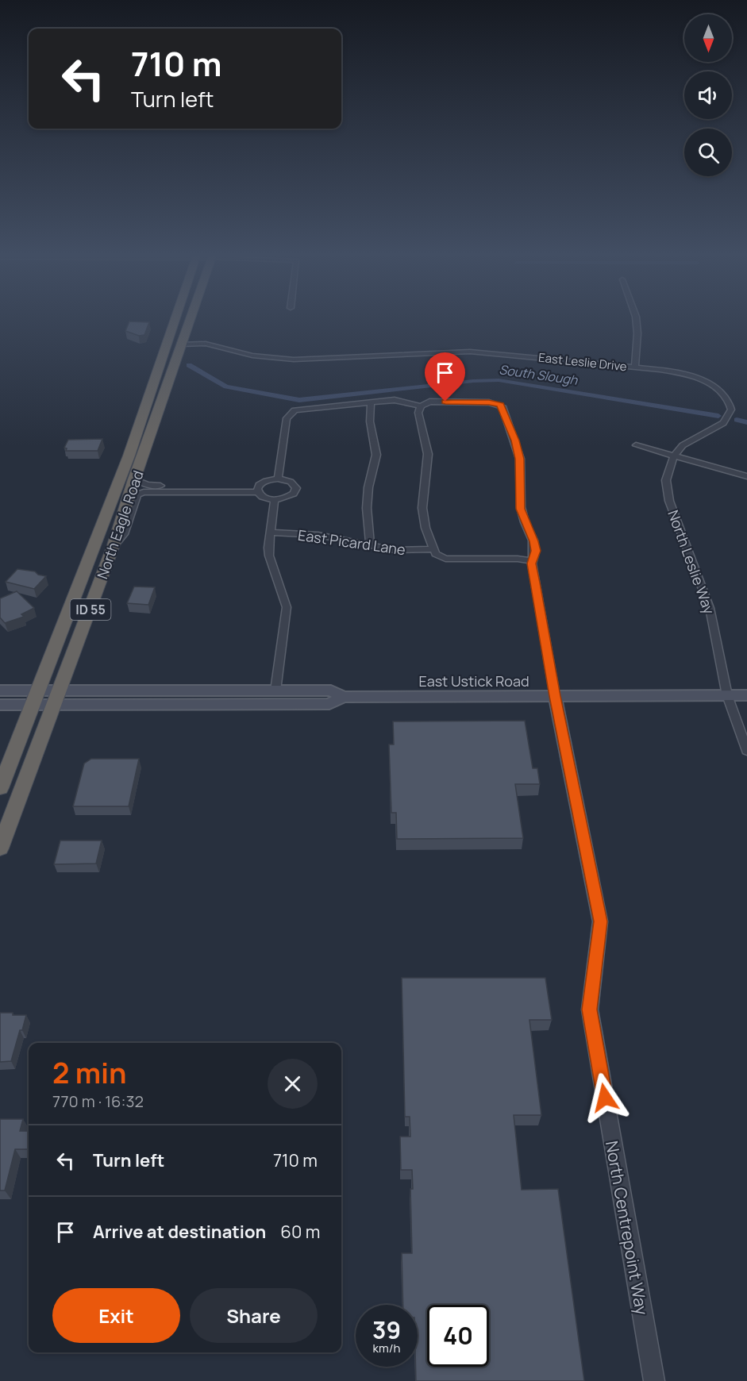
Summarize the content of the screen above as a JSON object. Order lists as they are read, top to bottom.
{
  "streets": {
    "highway": ["North Eagle Road", "ID 55"],
    "main road": ["East Ustick Road"],
    "street": [
      "East Leslie Drive",
      "East Picard Lane",
      "North Leslie Way",
      "North Centrepoint Way"
    ]
  },
  "crossings": [
    ["East Leslie Drive", "North Eagle Road"],
    ["East Leslie Drive", "North Leslie Way"],
    ["North Eagle Road", "East Ustick Road"],
    ["North Leslie Way", "East Ustick Road"],
    ["East Ustick Road", "North Centrepoint Way"]
  ],
  "water": ["South Slough"],
  "north": "bottom",
  "page": {
    "turn": ["710 m", "Turn left"],
    "heading": ["2 min", "770 m · 16:32"],
    "list": [
      {
        "name": "Turn left",
        "value": "710 m"
      },
      {
        "name": "Arrive at destination",
        "value": "60 m"
      }
    ],
    "buttons": ["Exit", "Share"],
    "speed": "39 km/h",
    "limit": "40"
  }
}
